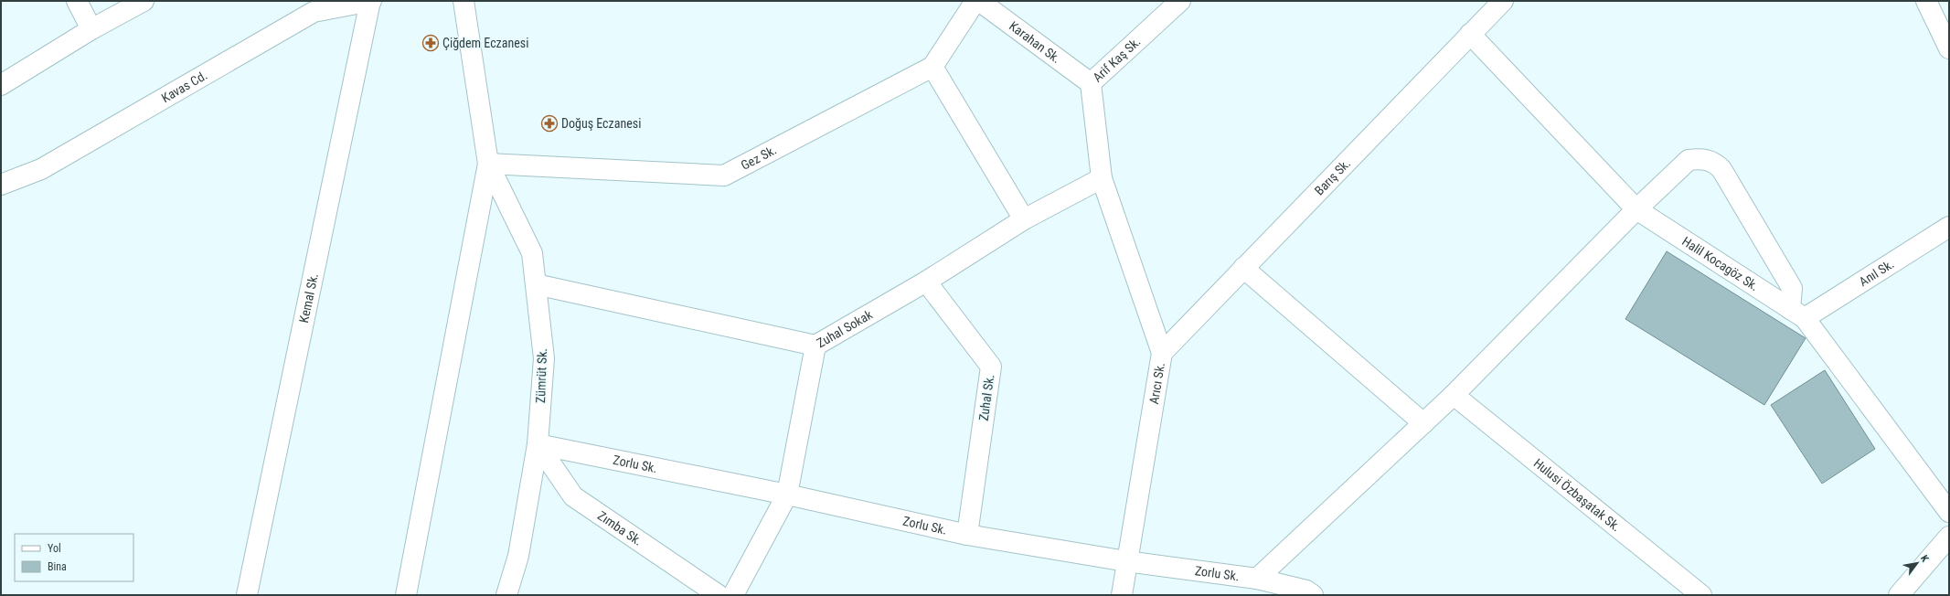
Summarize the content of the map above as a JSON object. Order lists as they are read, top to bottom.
{
  "streets": {
    "street": [
      "Karahan Sk.",
      "Arif Kaş Sk.",
      "Kavas Cd.",
      "Gez Sk.",
      "Barış Sk.",
      "Halil Kocagöz Sk.",
      "Anıl Sk.",
      "Kemal Sk.",
      "Zuhal Sokak",
      "Zümrüt Sk.",
      "Arıcı Sk.",
      "Zuhal Sk.",
      "Zorlu Sk.",
      "Hulusi Özbaşatak Sk.",
      "Zımba Sk."
    ]
  },
  "crossings": [
    ["Karahan Sk.", "Arif Kaş Sk."],
    ["Arif Kaş Sk.", "Zuhal Sokak"],
    ["Arif Kaş Sk.", "Arıcı Sk."],
    ["Kavas Cd.", "Kemal Sk."],
    ["Gez Sk.", "Zümrüt Sk."],
    ["Barış Sk.", "Halil Kocagöz Sk."],
    ["Barış Sk.", "Arıcı Sk."],
    ["Halil Kocagöz Sk.", "Anıl Sk."],
    ["Zuhal Sokak", "Zümrüt Sk."],
    ["Zuhal Sokak", "Arıcı Sk."],
    ["Zuhal Sokak", "Zuhal Sk."],
    ["Zümrüt Sk.", "Zorlu Sk."],
    ["Zümrüt Sk.", "Zımba Sk."],
    ["Arıcı Sk.", "Zorlu Sk."],
    ["Zuhal Sk.", "Zorlu Sk."],
    ["Zorlu Sk.", "Zımba Sk."]
  ],
  "places": {
    "pharmacy": ["Çiğdem Eczanesi", "Doğuş Eczanesi"]
  },
  "legend": ["Yol", "Bina"],
  "north": "top right"
}
